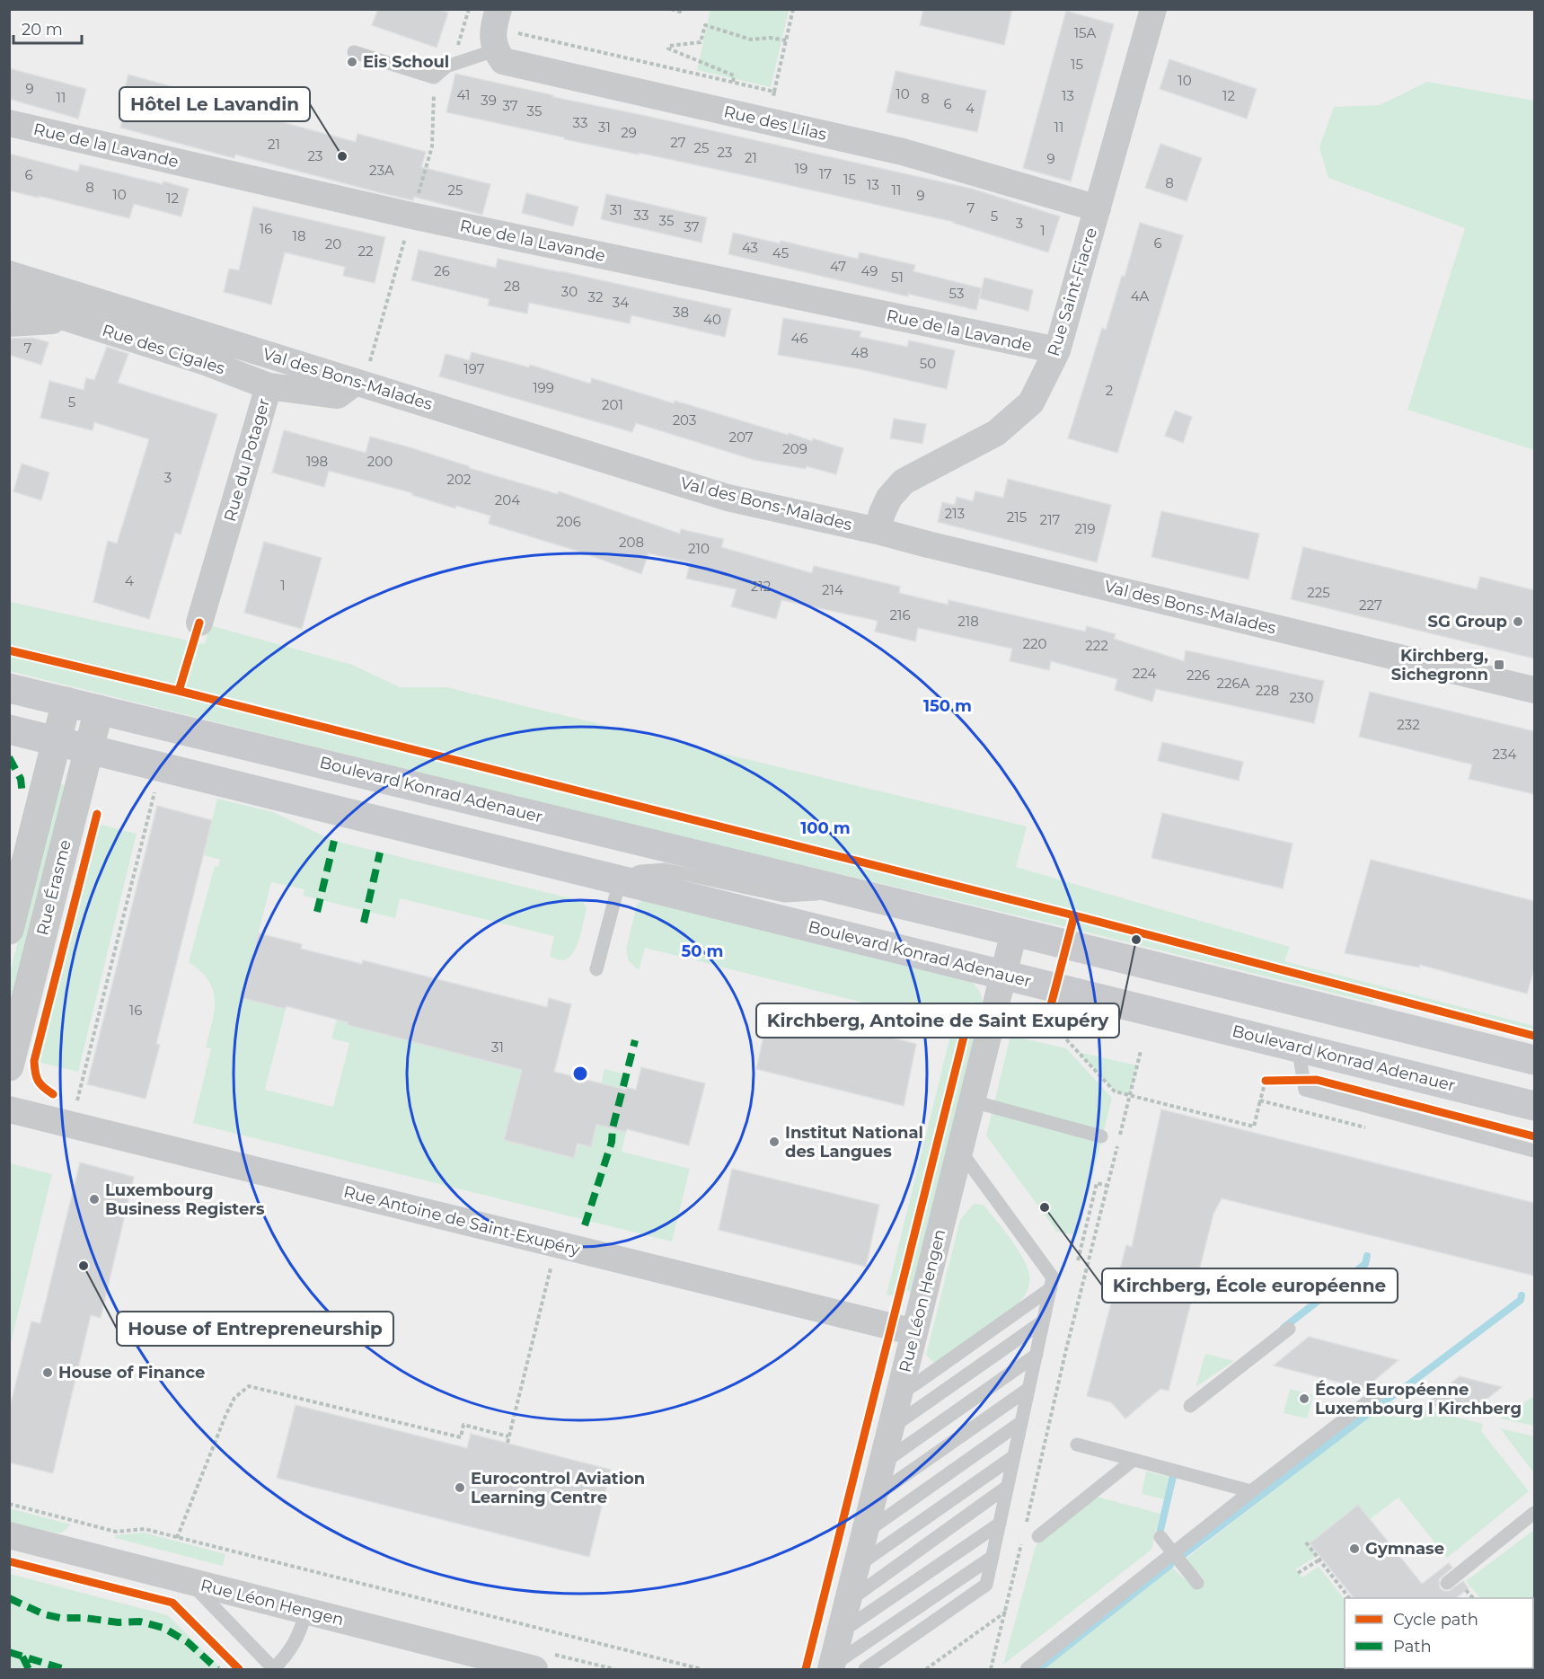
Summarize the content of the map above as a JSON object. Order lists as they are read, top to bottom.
{
  "streets": {
    "main road": ["Boulevard Konrad Adenauer"],
    "street": [
      "Rue des Lilas",
      "Rue de la Lavande",
      "Rue Saint-Fiacre",
      "Rue des Cigales",
      "Val des Bons-Malades",
      "Rue du Potager",
      "Rue Érasme",
      "Rue Antoine de Saint-Exupéry",
      "Rue Léon Hengen"
    ]
  },
  "crossings": [
    ["Rue des Lilas", "Rue Saint-Fiacre"],
    ["Rue de la Lavande", "Rue Saint-Fiacre"],
    ["Rue Saint-Fiacre", "Val des Bons-Malades"],
    ["Rue des Cigales", "Rue du Potager"],
    ["Val des Bons-Malades", "Rue du Potager"],
    ["Boulevard Konrad Adenauer", "Rue Érasme"],
    ["Boulevard Konrad Adenauer", "Rue Léon Hengen"],
    ["Rue Antoine de Saint-Exupéry", "Rue Léon Hengen"]
  ],
  "places": {
    "other": [
      "Eis Schoul",
      "Hôtel Le Lavandin",
      "SG Group",
      "Kirchberg, Antoine de Saint Exupéry",
      "Institut National des Langues",
      "Luxembourg Business Registers",
      "Kirchberg, École européenne",
      "House of Entrepreneurship",
      "House of Finance",
      "École Européenne Luxembourg I Kirchberg",
      "Eurocontrol Aviation Learning Centre",
      "Gymnase"
    ],
    "transit": ["Kirchberg, Sichegronn"]
  },
  "house_numbers": [
    "15A",
    "15",
    "10",
    "9",
    "10",
    "41",
    "13",
    "12",
    "11",
    "8",
    "39",
    "6",
    "37",
    "4",
    "35",
    "33",
    "31",
    "11",
    "29",
    "27",
    "21",
    "25",
    "23",
    "23",
    "21",
    "9",
    "19",
    "23A",
    "17",
    "6",
    "15",
    "8",
    "13",
    "8",
    "25",
    "11",
    "10",
    "9",
    "12",
    "7",
    "31",
    "33",
    "5",
    "35",
    "3",
    "37",
    "16",
    "1",
    "18",
    "6",
    "20",
    "43",
    "22",
    "45",
    "47",
    "26",
    "49",
    "51",
    "28",
    "30",
    "53",
    "4A",
    "32",
    "34",
    "38",
    "40",
    "46",
    "7",
    "48",
    "50",
    "197",
    "199",
    "2",
    "5",
    "201",
    "203",
    "207",
    "209",
    "198",
    "200",
    "3",
    "202",
    "204",
    "213",
    "215",
    "217",
    "206",
    "219",
    "208",
    "210",
    "4",
    "1",
    "212",
    "214",
    "225",
    "227",
    "216",
    "218",
    "220",
    "222",
    "224",
    "226",
    "226A",
    "228",
    "230",
    "232",
    "234",
    "16",
    "31"
  ],
  "legend": ["Cycle path", "Path"],
  "scale_bar": "20 m",
  "rings": ["150 m", "100 m", "50 m"]
}
